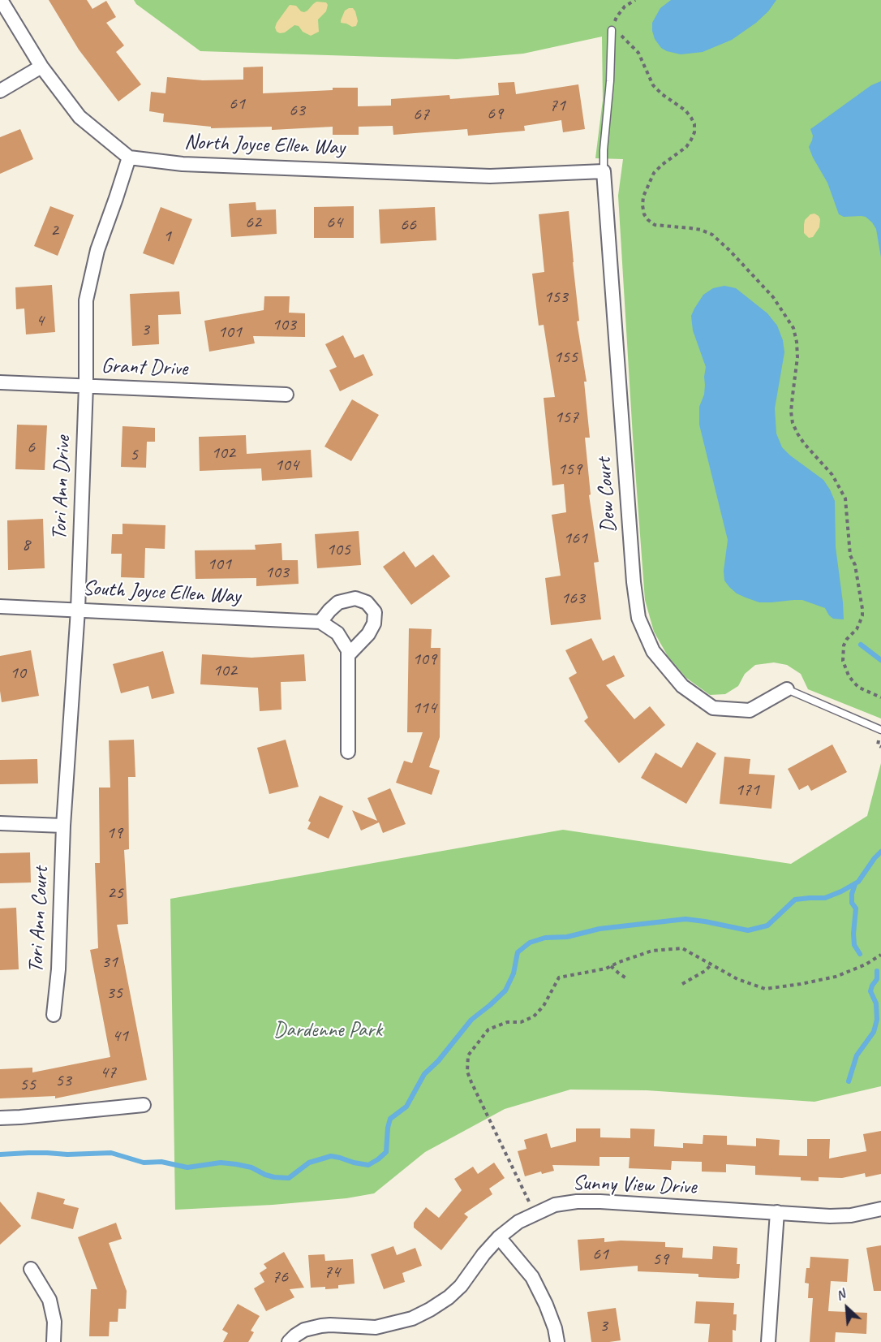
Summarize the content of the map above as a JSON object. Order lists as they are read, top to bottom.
{
  "streets": {
    "street": [
      "North Joyce Ellen Way",
      "Grant Drive",
      "Tori Ann Drive",
      "Dew Court",
      "South Joyce Ellen Way",
      "Tori Ann Court",
      "Sunny View Drive"
    ]
  },
  "crossings": [
    ["North Joyce Ellen Way", "Tori Ann Drive"],
    ["North Joyce Ellen Way", "Dew Court"],
    ["Grant Drive", "Tori Ann Drive"],
    ["Tori Ann Drive", "South Joyce Ellen Way"],
    ["Tori Ann Drive", "Tori Ann Court"]
  ],
  "parks": ["Dardenne Park"],
  "house_numbers": [
    "61",
    "71",
    "63",
    "69",
    "67",
    "62",
    "64",
    "66",
    "2",
    "1",
    "153",
    "4",
    "103",
    "3",
    "101",
    "155",
    "157",
    "6",
    "102",
    "5",
    "104",
    "159",
    "161",
    "8",
    "105",
    "101",
    "103",
    "163",
    "109",
    "102",
    "10",
    "114",
    "171",
    "19",
    "25",
    "31",
    "35",
    "41",
    "47",
    "53",
    "55",
    "61",
    "59",
    "74",
    "76",
    "3"
  ],
  "north": "top left"
}
